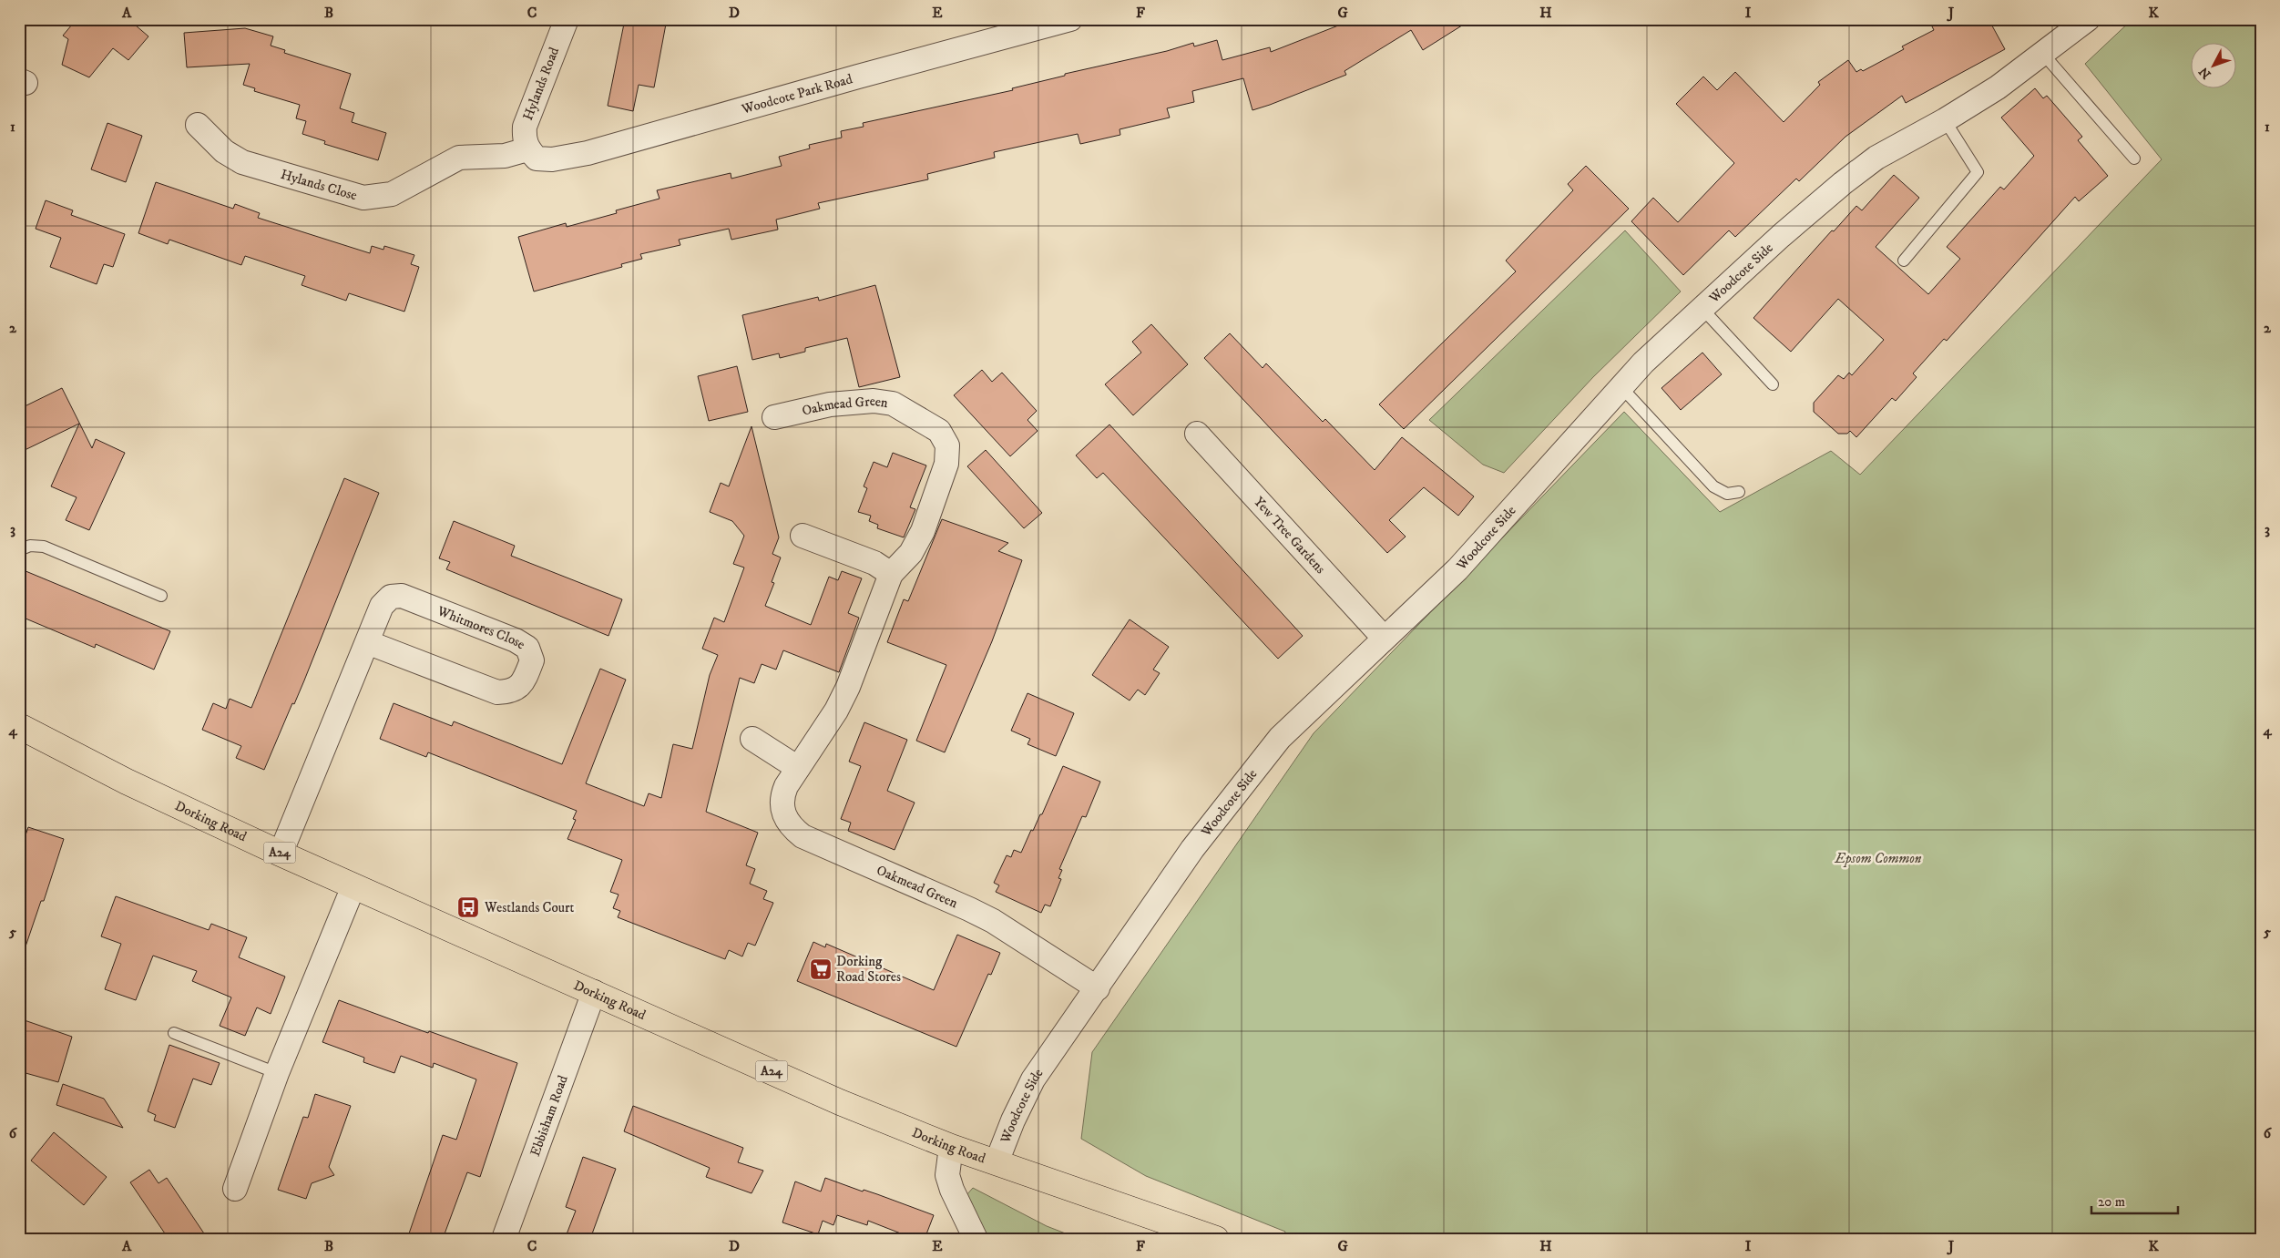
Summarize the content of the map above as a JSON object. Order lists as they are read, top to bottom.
{
  "streets": {
    "highway": ["Dorking Road", "A24"],
    "street": [
      "Hylands Road",
      "Woodcote Park Road",
      "Hylands Close",
      "Woodcote Side",
      "Oakmead Green",
      "Yew Tree Gardens",
      "Whitmores Close",
      "Ebbisham Road"
    ]
  },
  "crossings": [
    ["Hylands Road", "Woodcote Park Road"],
    ["Hylands Road", "Hylands Close"],
    ["Woodcote Park Road", "Hylands Close"],
    ["Woodcote Side", "Oakmead Green"],
    ["Woodcote Side", "Yew Tree Gardens"],
    ["Woodcote Side", "Dorking Road"],
    ["Whitmores Close", "Dorking Road"],
    ["Dorking Road", "Ebbisham Road"]
  ],
  "parks": ["Epsom Common"],
  "places": {
    "bus stop": ["Westlands Court"],
    "supermarket": ["Dorking Road Stores"]
  },
  "scale_bar": "20 m",
  "north": "bottom left",
  "grid": {
    "columns": [
      "A",
      "B",
      "C",
      "D",
      "E",
      "F",
      "G",
      "H",
      "I",
      "J",
      "K"
    ],
    "rows": [
      "1",
      "2",
      "3",
      "4",
      "5",
      "6"
    ]
  }
}
